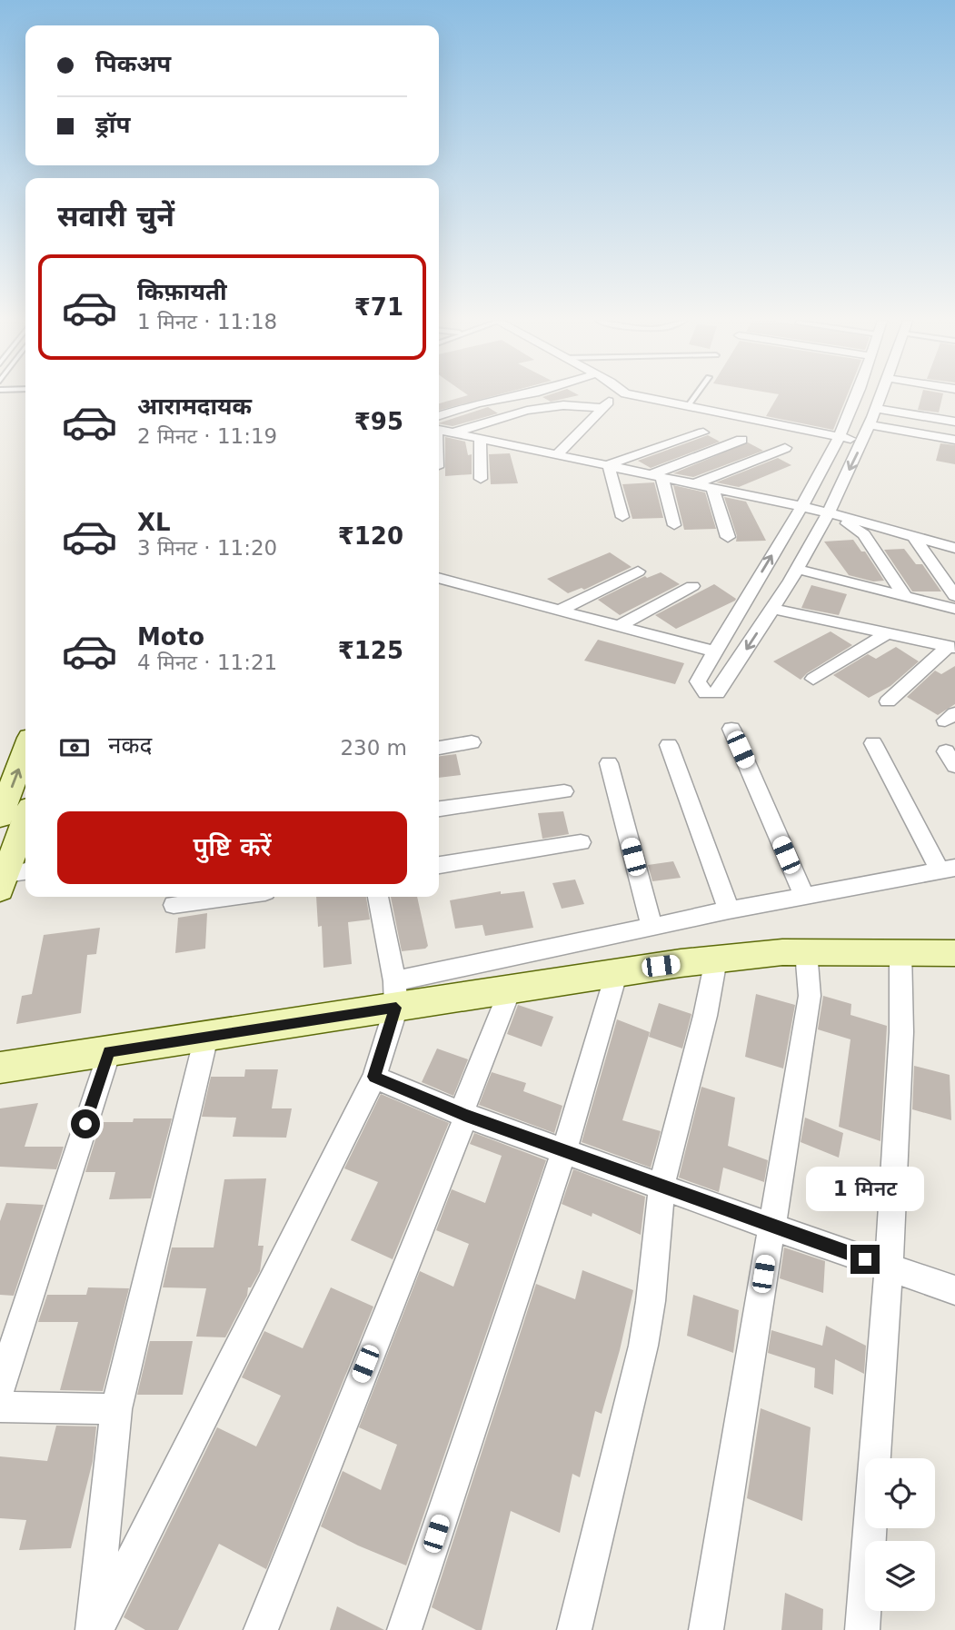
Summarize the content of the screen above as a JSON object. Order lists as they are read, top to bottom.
{
  "page": {
    "banner": ["पिकअप", "ड्रॉप"],
    "heading": "सवारी चुनें",
    "list": [
      {
        "name": "किफ़ायती",
        "note": "1 मिनट · 11:18",
        "value": "₹71"
      },
      {
        "name": "आरामदायक",
        "note": "2 मिनट · 11:19",
        "value": "₹95"
      },
      {
        "name": "XL",
        "note": "3 मिनट · 11:20",
        "value": "₹120"
      },
      {
        "name": "Moto",
        "note": "4 मिनट · 11:21",
        "value": "₹125"
      }
    ],
    "pay": ["नकद", "230 m"],
    "buttons": "पुष्टि करें",
    "bubble": "1 मिनट"
  }
}
